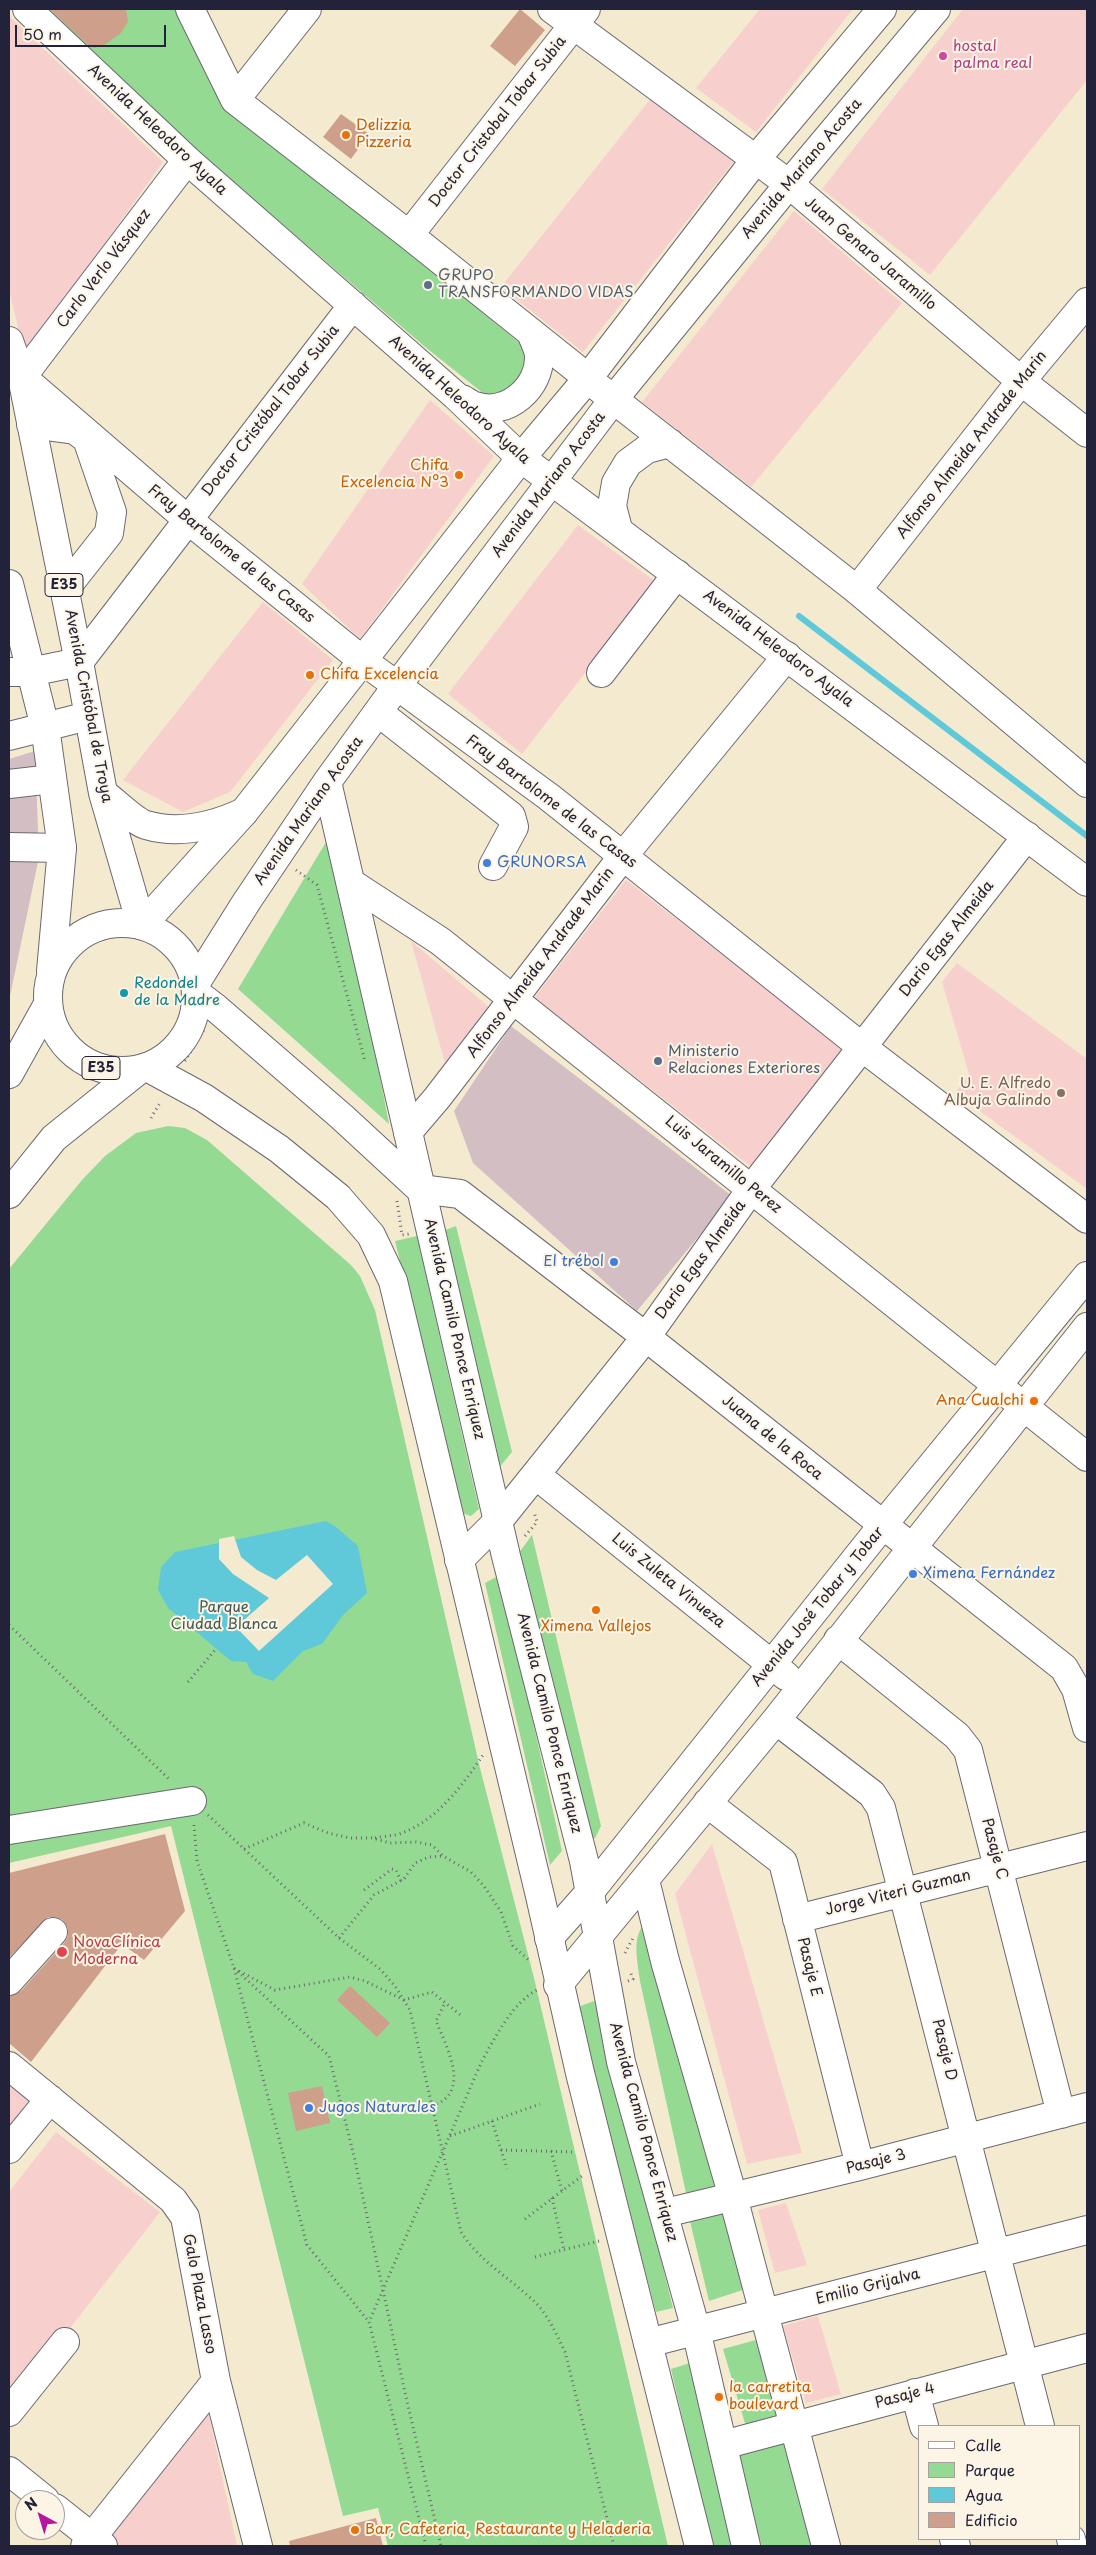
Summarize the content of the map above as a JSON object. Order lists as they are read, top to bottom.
{
  "streets": {
    "main road": [
      "Doctor Cristobal Tobar Subia",
      "Avenida Heleodoro Ayala",
      "Avenida Mariano Acosta",
      "Juan Genaro Jaramillo",
      "Carlo Verlo Vásquez",
      "Doctor Cristóbal Tobar Subia",
      "Alfonso Almeida Andrade Marin",
      "Fray Bartolome de las Casas",
      "E35",
      "Avenida Cristóbal de Troya",
      "Dario Egas Almeida",
      "Luis Jaramillo Perez",
      "Avenida Camilo Ponce Enriquez",
      "Juana de la Roca",
      "Luis Zuleta Vinueza",
      "Avenida José Tobar y Tobar",
      "Pasaje C",
      "Jorge Viteri Guzman",
      "Pasaje E",
      "Pasaje D",
      "Pasaje 3",
      "Emilio Grijalva",
      "Galo Plaza Lasso",
      "Pasaje 4"
    ]
  },
  "crossings": [
    ["Doctor Cristobal Tobar Subia", "Juan Genaro Jaramillo"],
    ["Avenida Heleodoro Ayala", "Avenida Mariano Acosta"],
    ["Avenida Heleodoro Ayala", "Carlo Verlo Vásquez"],
    ["Avenida Heleodoro Ayala", "Doctor Cristóbal Tobar Subia"],
    ["Avenida Heleodoro Ayala", "Alfonso Almeida Andrade Marin"],
    ["Avenida Heleodoro Ayala", "Dario Egas Almeida"],
    ["Avenida Mariano Acosta", "Juan Genaro Jaramillo"],
    ["Avenida Mariano Acosta", "Fray Bartolome de las Casas"],
    ["Avenida Mariano Acosta", "E35"],
    ["Avenida Mariano Acosta", "Avenida Cristóbal de Troya"],
    ["Avenida Mariano Acosta", "Avenida Camilo Ponce Enriquez"],
    ["Juan Genaro Jaramillo", "Alfonso Almeida Andrade Marin"],
    ["Carlo Verlo Vásquez", "Fray Bartolome de las Casas"],
    ["Carlo Verlo Vásquez", "Avenida Cristóbal de Troya"],
    ["Doctor Cristóbal Tobar Subia", "Fray Bartolome de las Casas"],
    ["Doctor Cristóbal Tobar Subia", "Avenida Cristóbal de Troya"],
    ["Alfonso Almeida Andrade Marin", "Fray Bartolome de las Casas"],
    ["Alfonso Almeida Andrade Marin", "Luis Jaramillo Perez"],
    ["Alfonso Almeida Andrade Marin", "Avenida Camilo Ponce Enriquez"],
    ["Fray Bartolome de las Casas", "Avenida Cristóbal de Troya"],
    ["Fray Bartolome de las Casas", "Dario Egas Almeida"],
    ["E35", "Avenida Cristóbal de Troya"],
    ["Dario Egas Almeida", "Luis Jaramillo Perez"],
    ["Dario Egas Almeida", "Avenida Camilo Ponce Enriquez"],
    ["Dario Egas Almeida", "Juana de la Roca"],
    ["Dario Egas Almeida", "Luis Zuleta Vinueza"],
    ["Luis Jaramillo Perez", "Avenida Camilo Ponce Enriquez"],
    ["Luis Jaramillo Perez", "Avenida José Tobar y Tobar"],
    ["Avenida Camilo Ponce Enriquez", "Juana de la Roca"],
    ["Avenida Camilo Ponce Enriquez", "Avenida José Tobar y Tobar"],
    ["Avenida Camilo Ponce Enriquez", "Pasaje 3"],
    ["Avenida Camilo Ponce Enriquez", "Emilio Grijalva"],
    ["Avenida Camilo Ponce Enriquez", "Pasaje 4"],
    ["Juana de la Roca", "Avenida José Tobar y Tobar"],
    ["Luis Zuleta Vinueza", "Avenida José Tobar y Tobar"],
    ["Pasaje C", "Jorge Viteri Guzman"],
    ["Pasaje C", "Pasaje 3"],
    ["Jorge Viteri Guzman", "Pasaje E"],
    ["Jorge Viteri Guzman", "Pasaje D"],
    ["Pasaje E", "Pasaje 3"],
    ["Pasaje D", "Pasaje 3"],
    ["Pasaje D", "Emilio Grijalva"],
    ["Pasaje D", "Pasaje 4"]
  ],
  "parks": ["Parque Ciudad Blanca"],
  "places": [
    "hostal palma real",
    "Delizzia Pizzeria",
    "GRUPO TRANSFORMANDO VIDAS",
    "Chifa Excelencia Nº3",
    "Chifa Excelencia",
    "GRUNORSA",
    "Redondel de la Madre",
    "Ministerio Relaciones Exteriores",
    "U. E. Alfredo Albuja Galindo",
    "El trébol",
    "Ana Cualchi",
    "Ximena Fernández",
    "Ximena Vallejos",
    "NovaClínica Moderna",
    "Jugos Naturales",
    "la carretita boulevard",
    "Bar, Cafeteria, Restaurante y Heladeria"
  ],
  "legend": [
    "Calle",
    "Parque",
    "Agua",
    "Edificio"
  ],
  "scale_bar": "50 m",
  "north": "top left"
}
